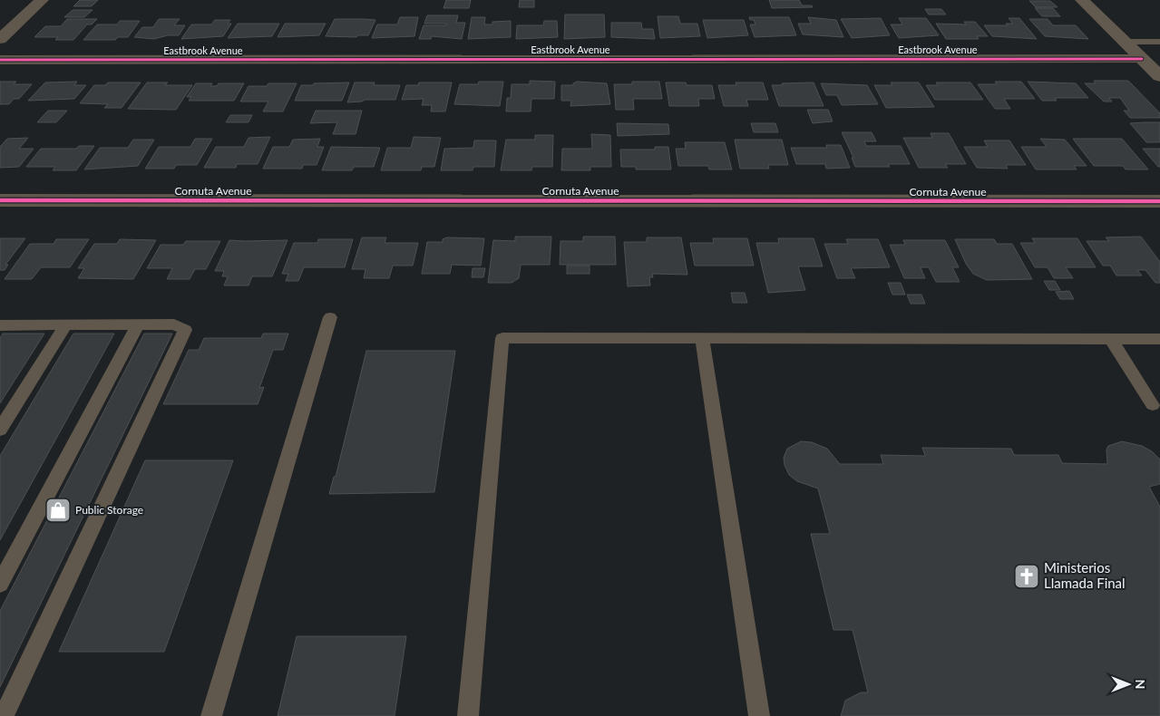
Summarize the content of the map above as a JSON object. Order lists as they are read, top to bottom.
{
  "streets": {
    "street": ["Eastbrook Avenue", "Cornuta Avenue"]
  },
  "places": {
    "shop": ["Public Storage"],
    "church": ["Ministerios Llamada Final"]
  },
  "north": "right"
}
